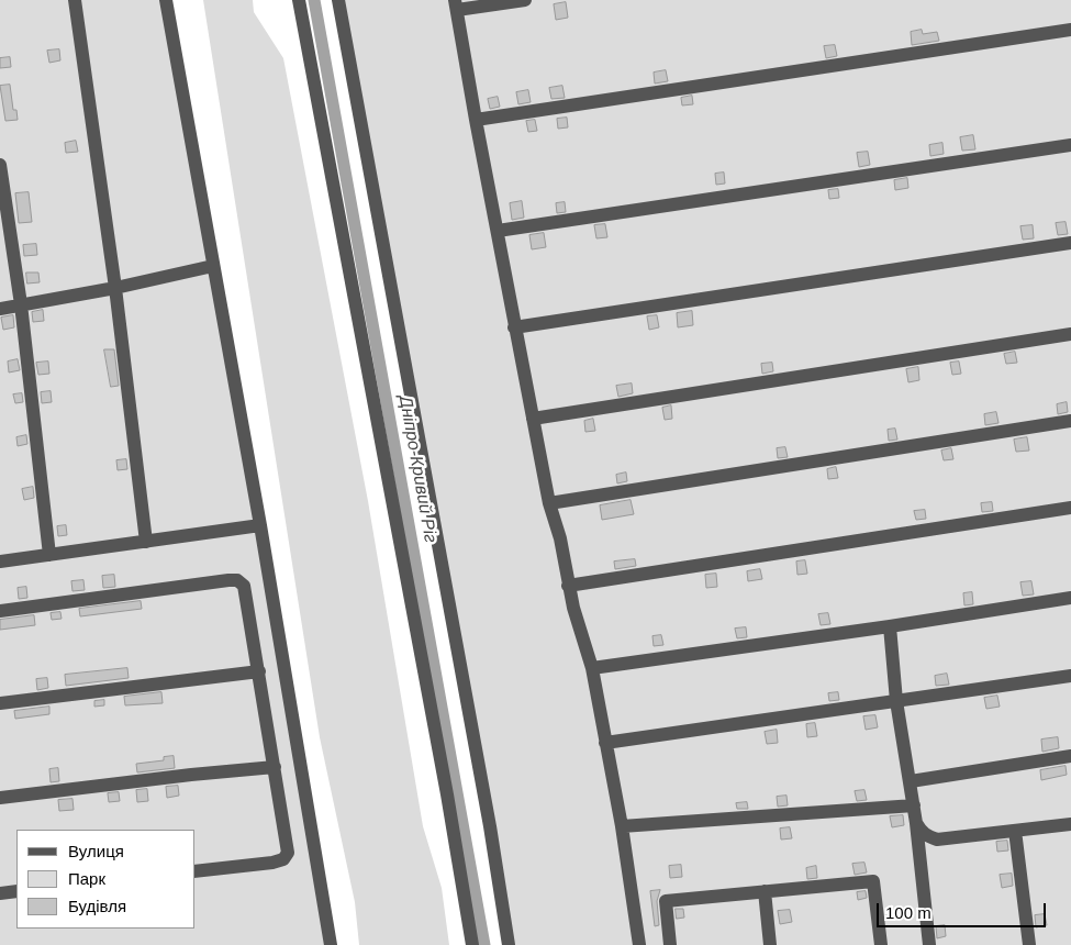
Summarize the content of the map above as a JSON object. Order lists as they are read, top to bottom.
{
  "water": ["Дніпро-Кривий Ріг"],
  "legend": ["Вулиця", "Парк", "Будівля"],
  "scale_bar": "100 m"
}
